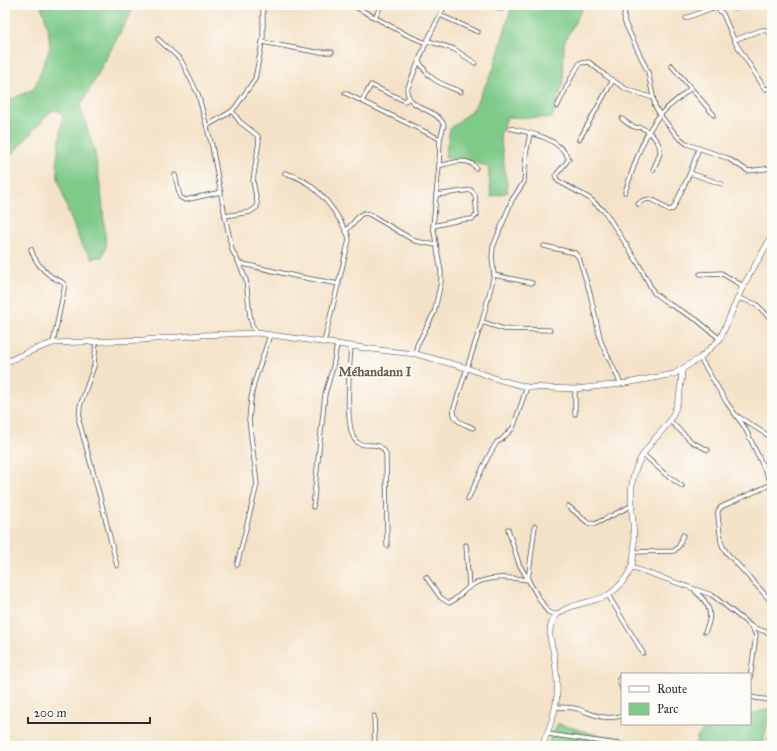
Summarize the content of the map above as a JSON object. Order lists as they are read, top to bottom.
{
  "districts": ["Méhandann I"],
  "legend": ["Route", "Parc"],
  "scale_bar": "200 m"
}
